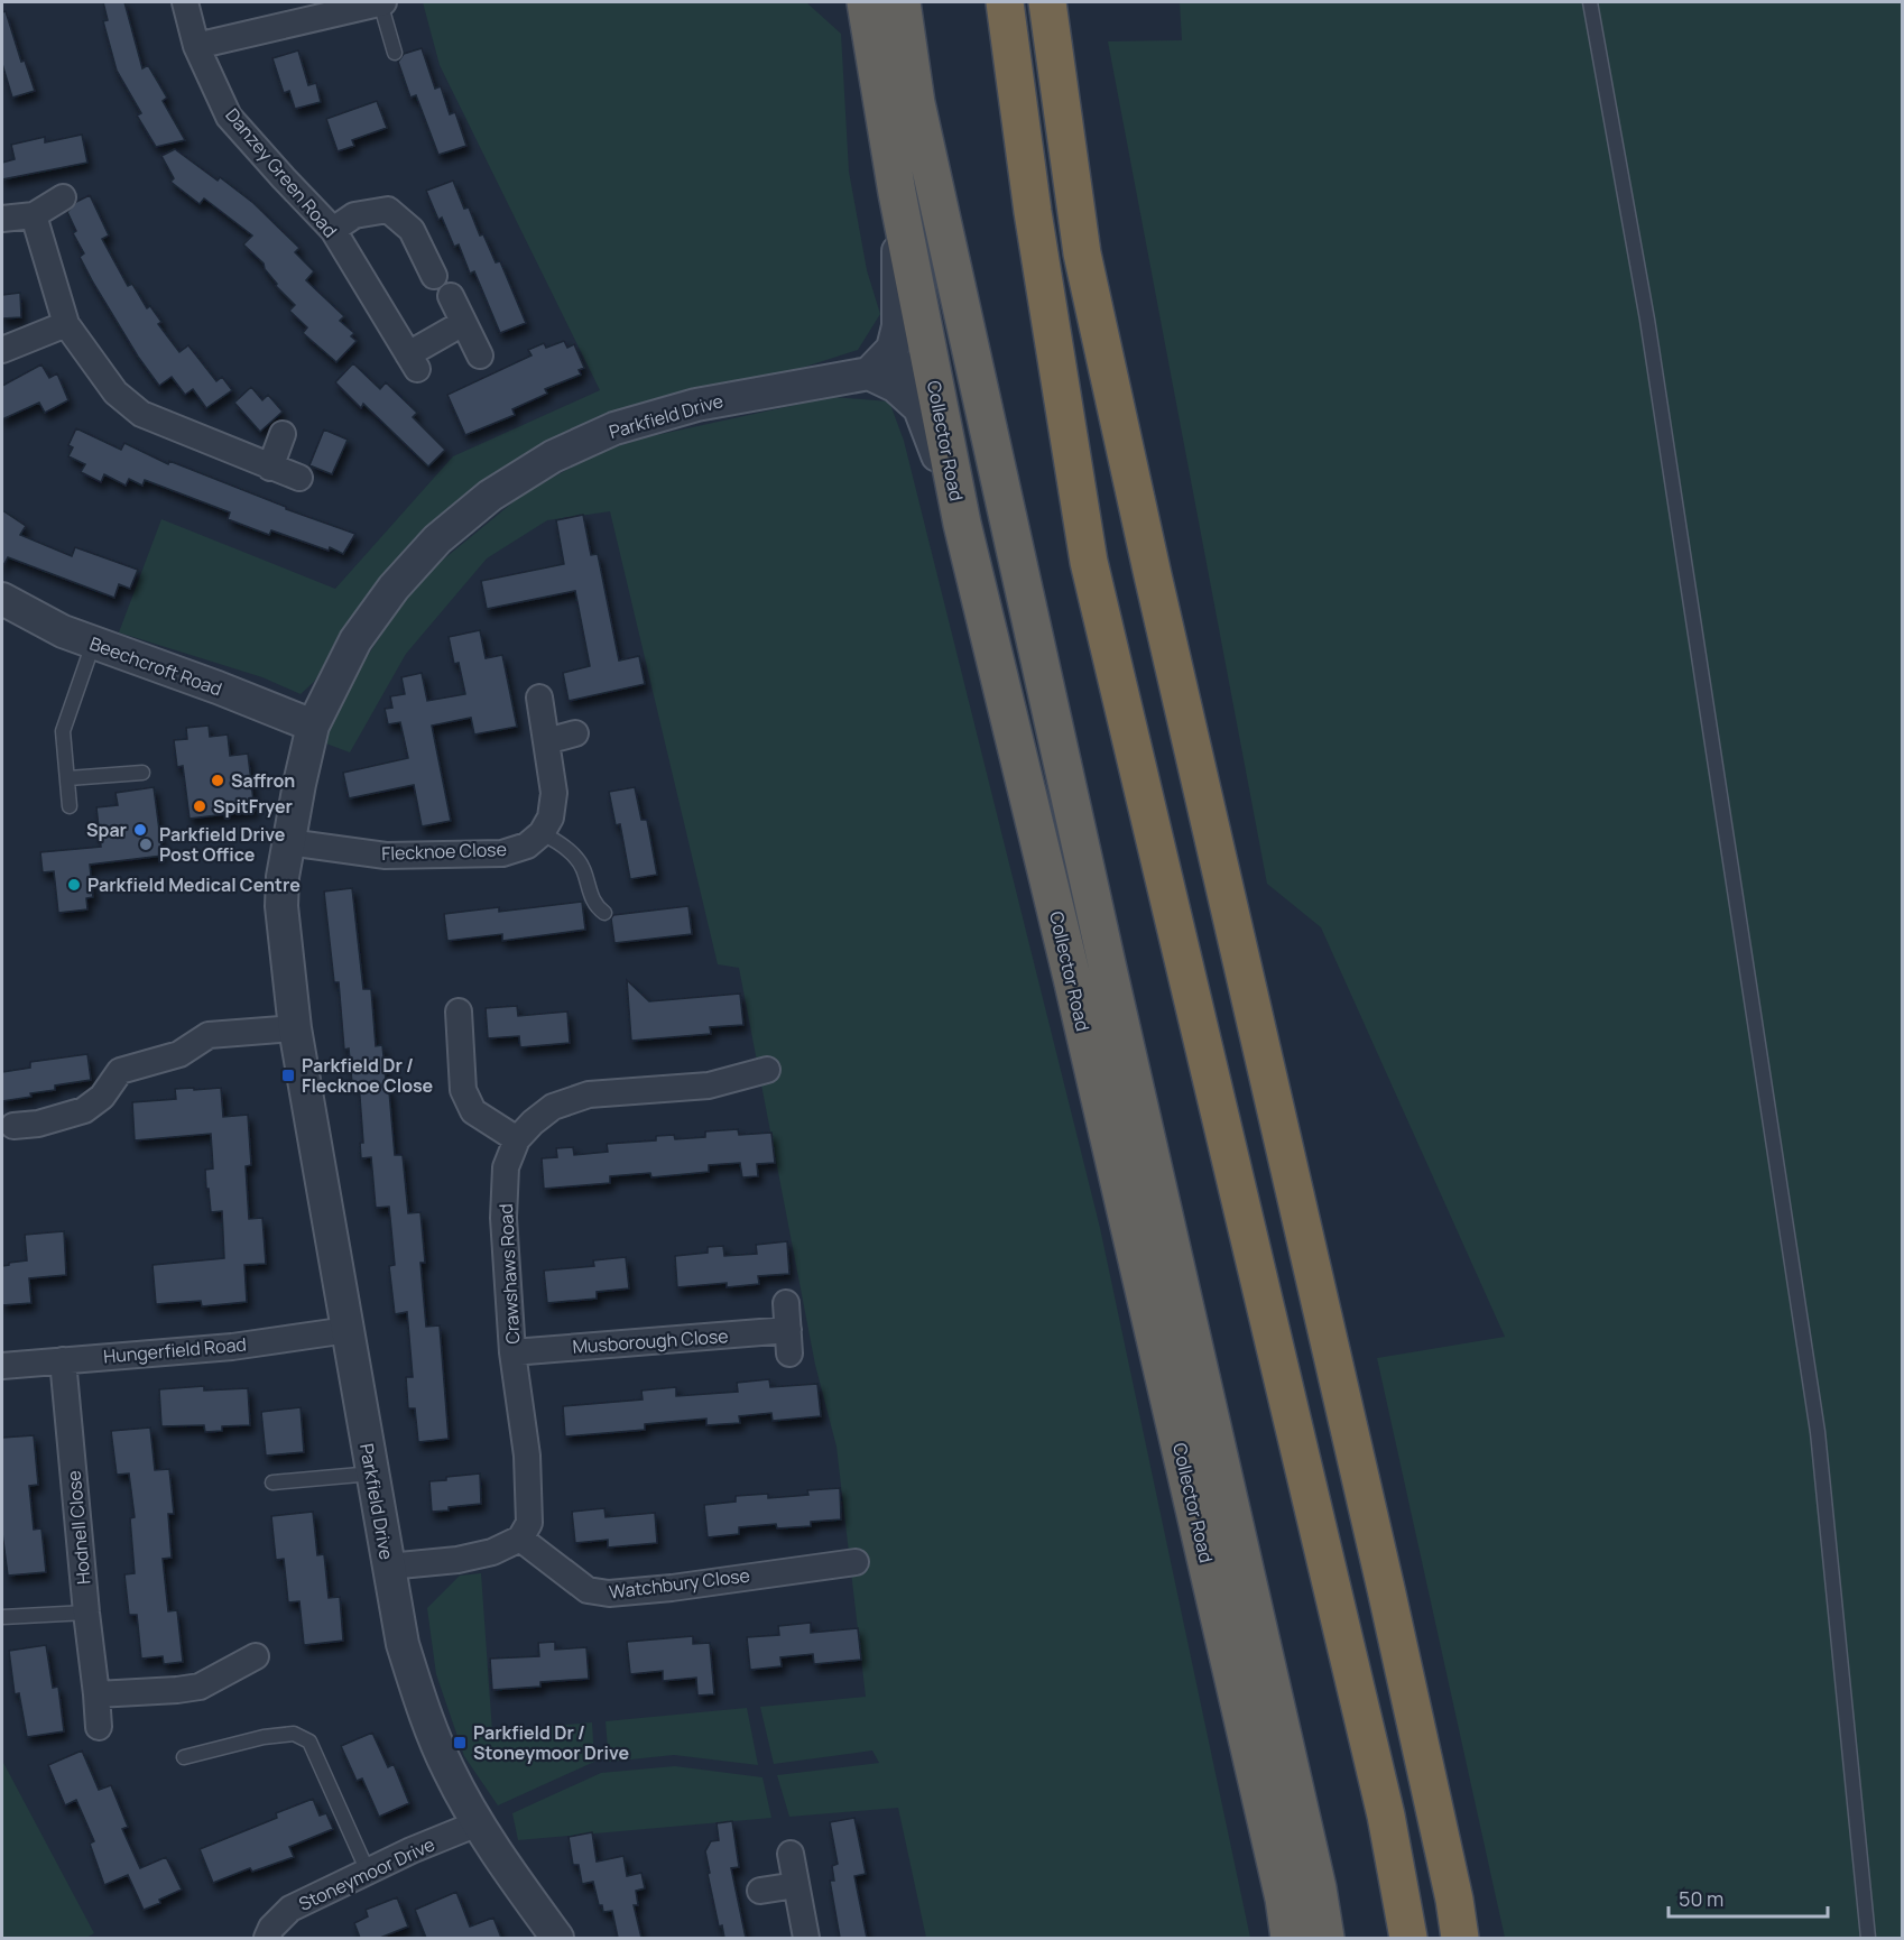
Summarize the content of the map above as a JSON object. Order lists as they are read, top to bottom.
{
  "streets": {
    "highway": ["Collector Road"],
    "street": [
      "Danzey Green Road",
      "Parkfield Drive",
      "Beechcroft Road",
      "Flecknoe Close",
      "Crawshaws Road",
      "Musborough Close",
      "Hungerfield Road",
      "Hodnell Close",
      "Watchbury Close",
      "Stoneymoor Drive"
    ]
  },
  "crossings": [
    ["Parkfield Drive", "Collector Road"],
    ["Parkfield Drive", "Beechcroft Road"],
    ["Parkfield Drive", "Flecknoe Close"],
    ["Parkfield Drive", "Hungerfield Road"],
    ["Parkfield Drive", "Stoneymoor Drive"],
    ["Crawshaws Road", "Musborough Close"],
    ["Crawshaws Road", "Watchbury Close"],
    ["Hungerfield Road", "Hodnell Close"]
  ],
  "places": {
    "other": [
      "Saffron",
      "SpitFryer",
      "Spar",
      "Parkfield Drive Post Office",
      "Parkfield Medical Centre"
    ],
    "transit": ["Parkfield Dr / Flecknoe Close", "Parkfield Dr / Stoneymoor Drive"]
  },
  "scale_bar": "50 m"
}
